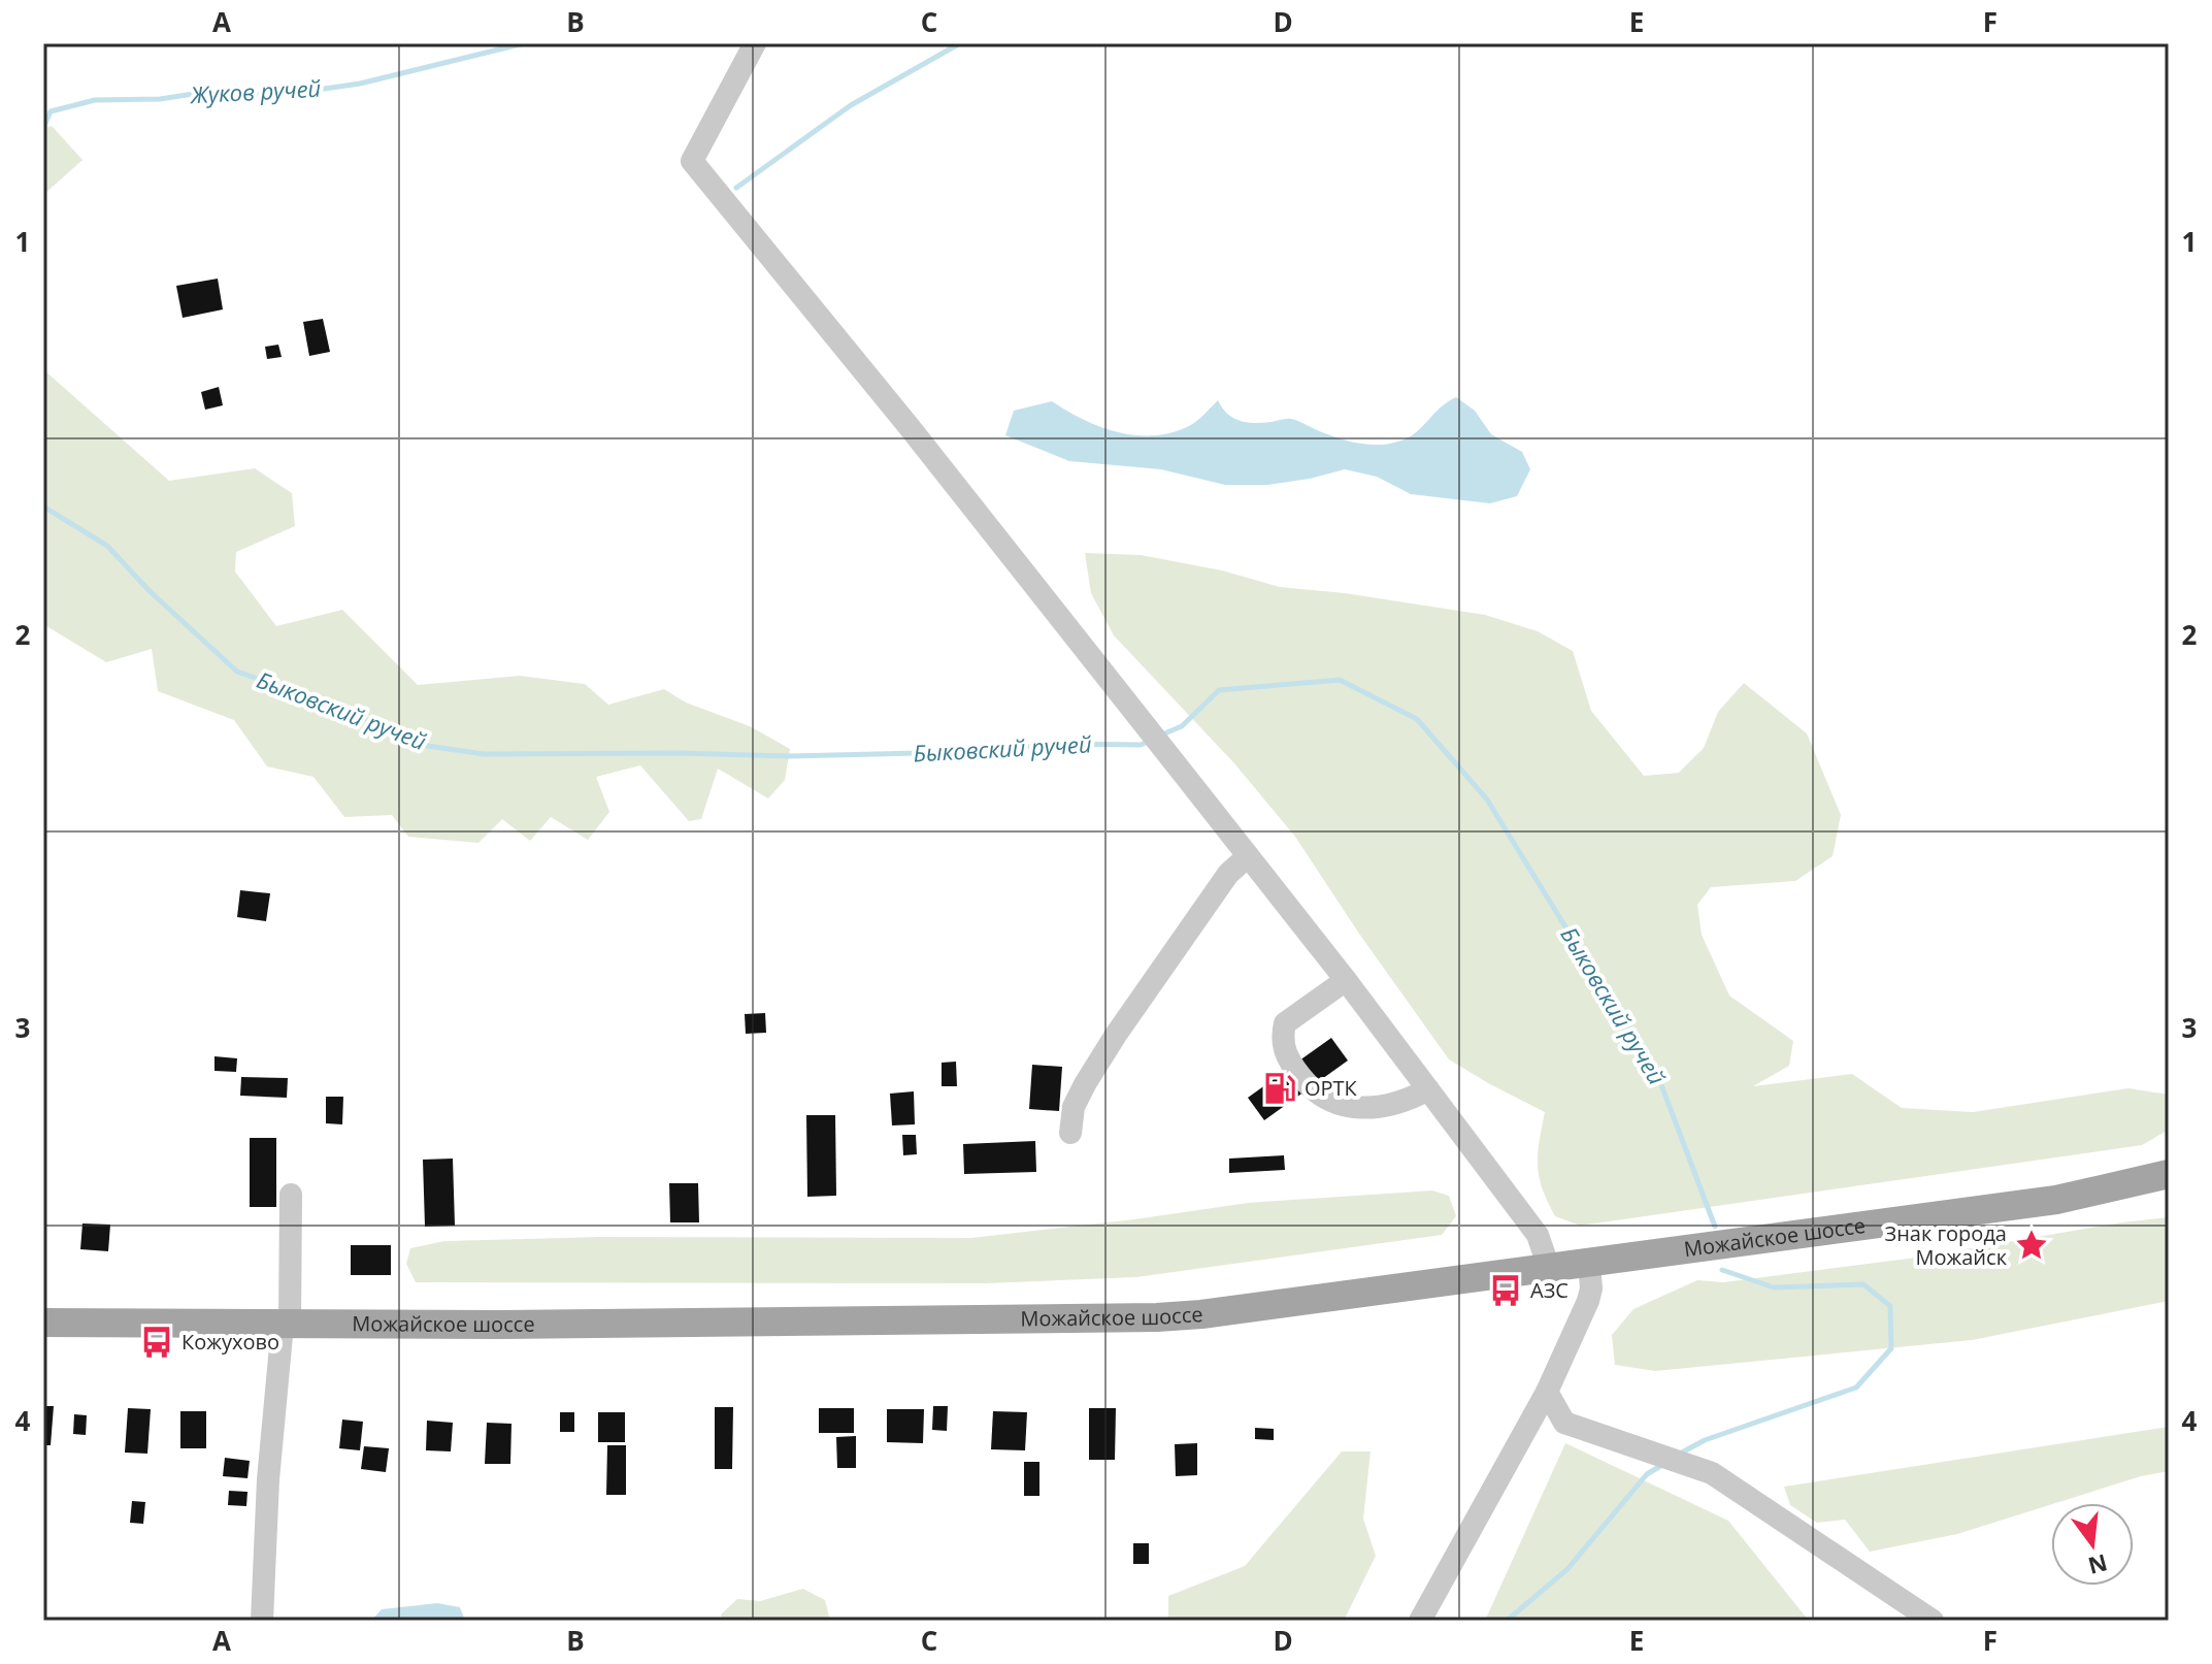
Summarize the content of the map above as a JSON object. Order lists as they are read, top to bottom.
{
  "streets": {
    "main road": ["Можайское шоссе"]
  },
  "water": ["Жуков ручей", "Быковский ручей"],
  "places": {
    "fuel station": ["ОРТК"],
    "place": ["Знак города Можайск"],
    "bus stop": ["АЗС", "Кожухово"]
  },
  "north": "bottom",
  "grid": {
    "columns": [
      "A",
      "B",
      "C",
      "D",
      "E",
      "F"
    ],
    "rows": [
      "1",
      "2",
      "3",
      "4"
    ]
  }
}
